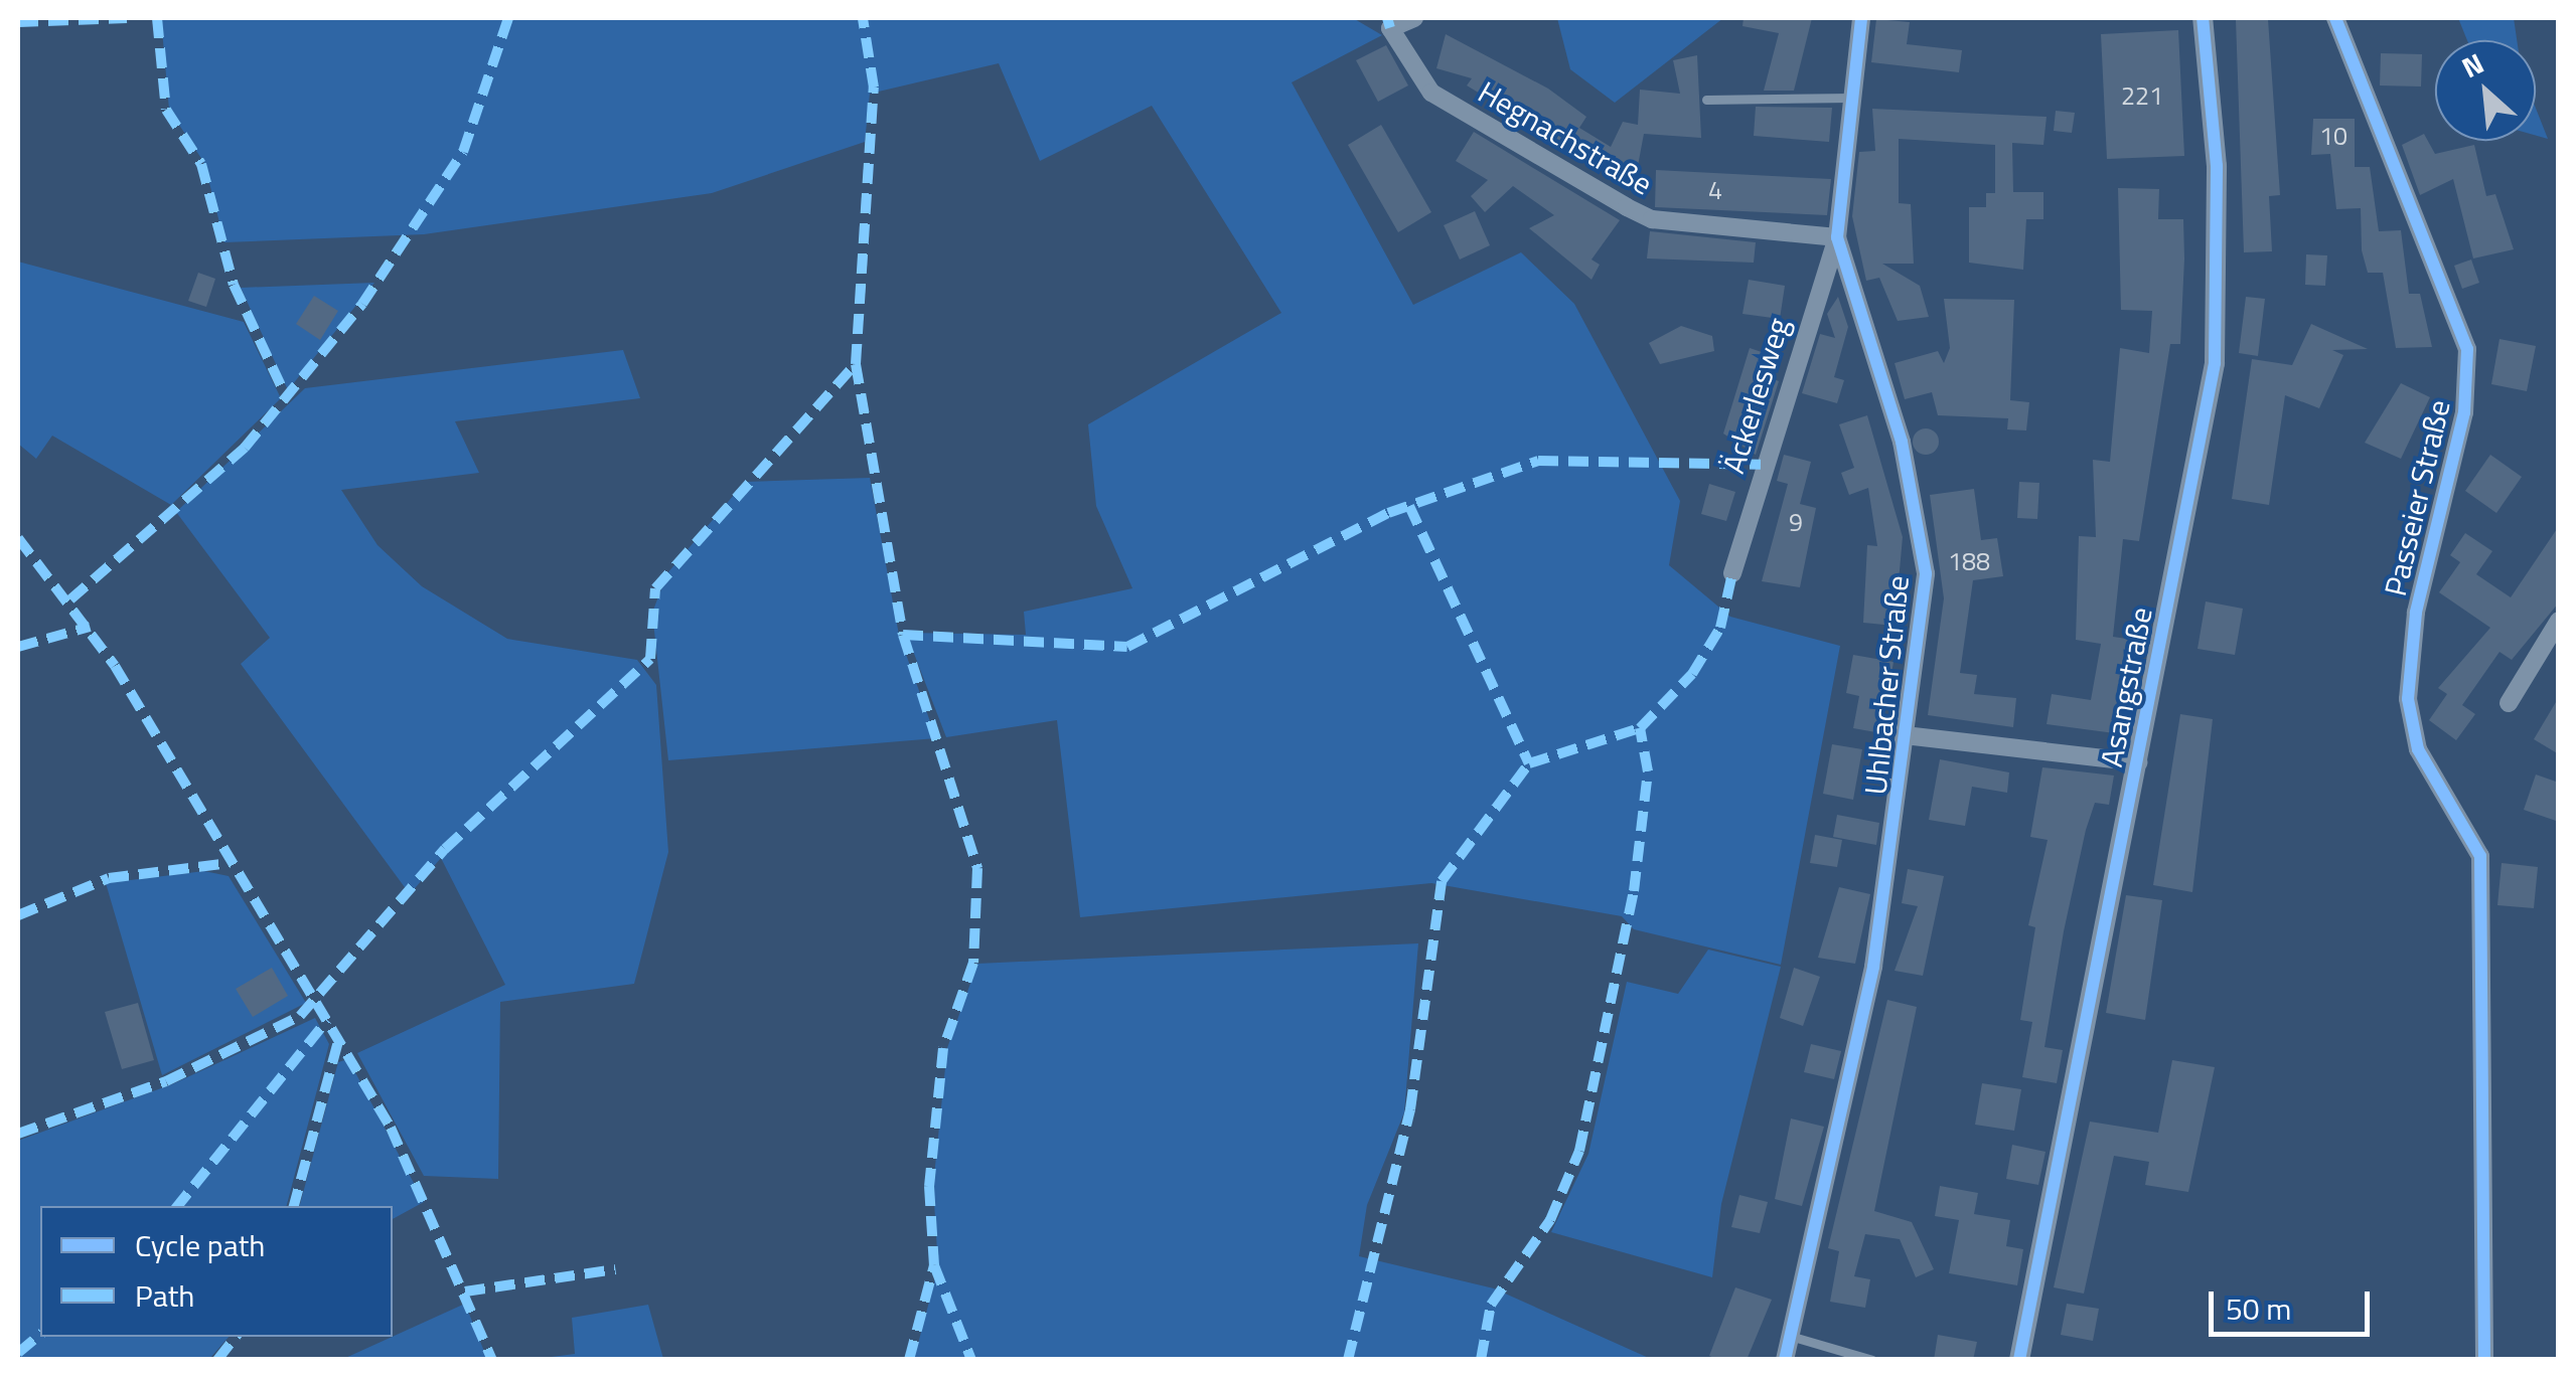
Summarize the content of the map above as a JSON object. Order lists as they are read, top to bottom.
{
  "streets": {
    "street": [
      "Hegnachstraße",
      "Äckerlesweg",
      "Passeier Straße",
      "Uhlbacher Straße",
      "Asangstraße"
    ]
  },
  "crossings": [
    ["Hegnachstraße", "Äckerlesweg"],
    ["Hegnachstraße", "Uhlbacher Straße"],
    ["Äckerlesweg", "Uhlbacher Straße"]
  ],
  "house_numbers": [
    "221",
    "10",
    "4",
    "9",
    "188"
  ],
  "legend": ["Cycle path", "Path"],
  "scale_bar": "50 m",
  "north": "top left"
}
